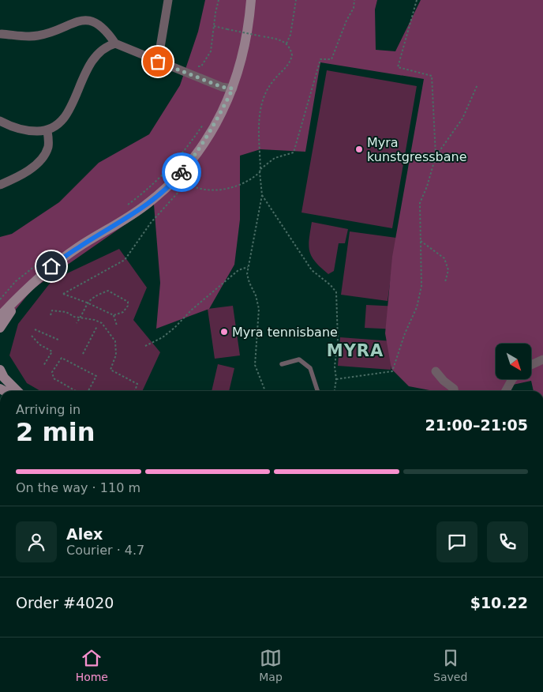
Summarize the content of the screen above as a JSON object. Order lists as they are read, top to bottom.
{
  "districts": ["MYRA"],
  "places": ["Myra kunstgressbane", "Myra tennisbane"],
  "north": "bottom right",
  "page": {
    "heading": ["2 min", "Arriving in", "21:00–21:05"],
    "panel": [
      "Alex",
      "Courier · 4.7",
      "Order #4020",
      "$10.22"
    ],
    "bar": "On the way · 110 m",
    "tabs": ["Home", "Map", "Saved"]
  }
}
